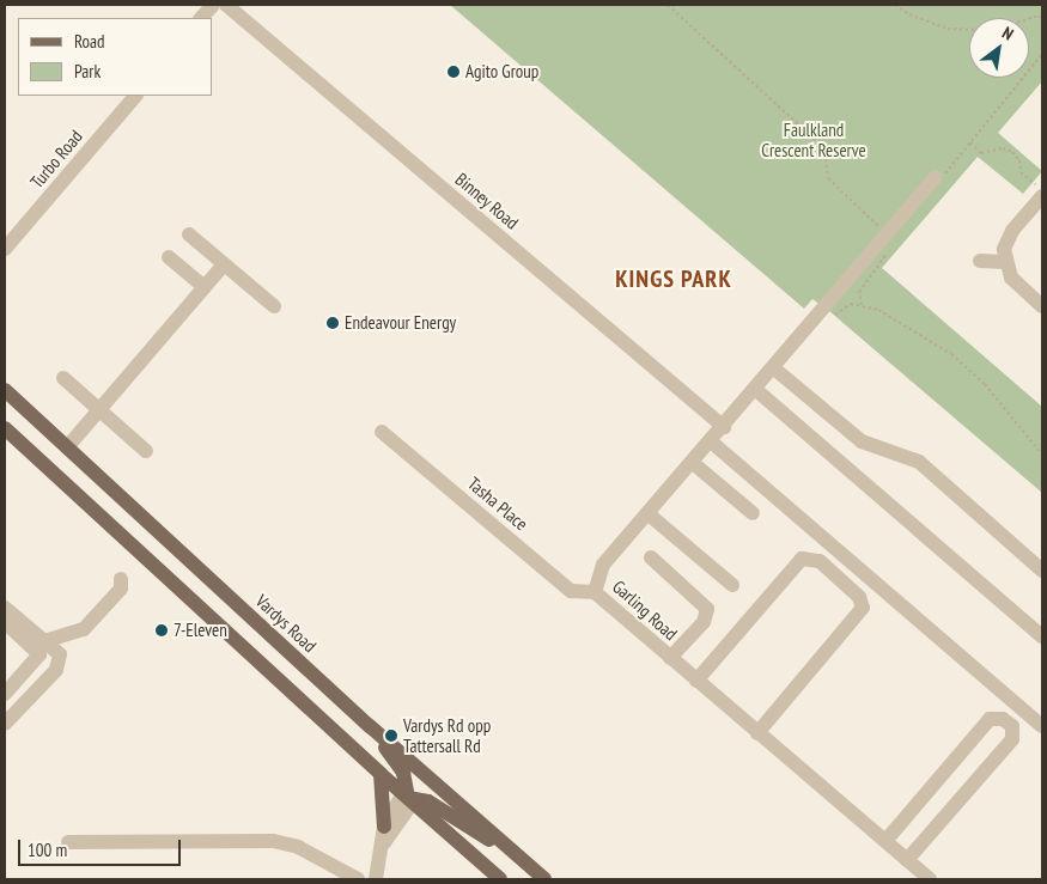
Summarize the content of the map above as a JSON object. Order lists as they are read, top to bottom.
{
  "streets": {
    "main road": ["Vardys Road"],
    "street": [
      "Turbo Road",
      "Binney Road",
      "Tasha Place",
      "Garling Road"
    ]
  },
  "crossings": [
    ["Binney Road", "Garling Road"],
    ["Tasha Place", "Garling Road"]
  ],
  "districts": ["KINGS PARK"],
  "parks": ["Faulkland Crescent Reserve"],
  "places": [
    "Agito Group",
    "Endeavour Energy",
    "7-Eleven",
    "Vardys Rd opp Tattersall Rd"
  ],
  "legend": ["Road", "Park"],
  "scale_bar": "100 m",
  "north": "top right"
}
